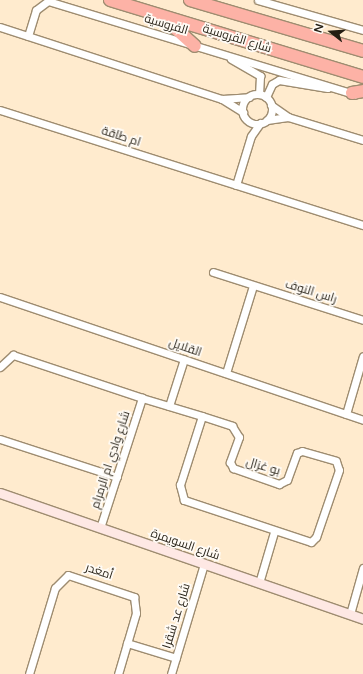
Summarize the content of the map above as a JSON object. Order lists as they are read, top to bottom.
{
  "streets": {
    "highway": ["شارع الفروسية"],
    "street": [
      "الفروسية",
      "ام طاقة",
      "راس النوف",
      "القلايل",
      "شارع وادي ام الرمرام",
      "بو غزال",
      "شارع السويمرة",
      "أمغدر",
      "شارع عد شقرا"
    ]
  },
  "crossings": [
    ["شارع وادي ام الرمرام", "بو غزال"],
    ["شارع وادي ام الرمرام", "شارع السويمرة"],
    ["شارع السويمرة", "شارع عد شقرا"]
  ],
  "north": "left"
}
